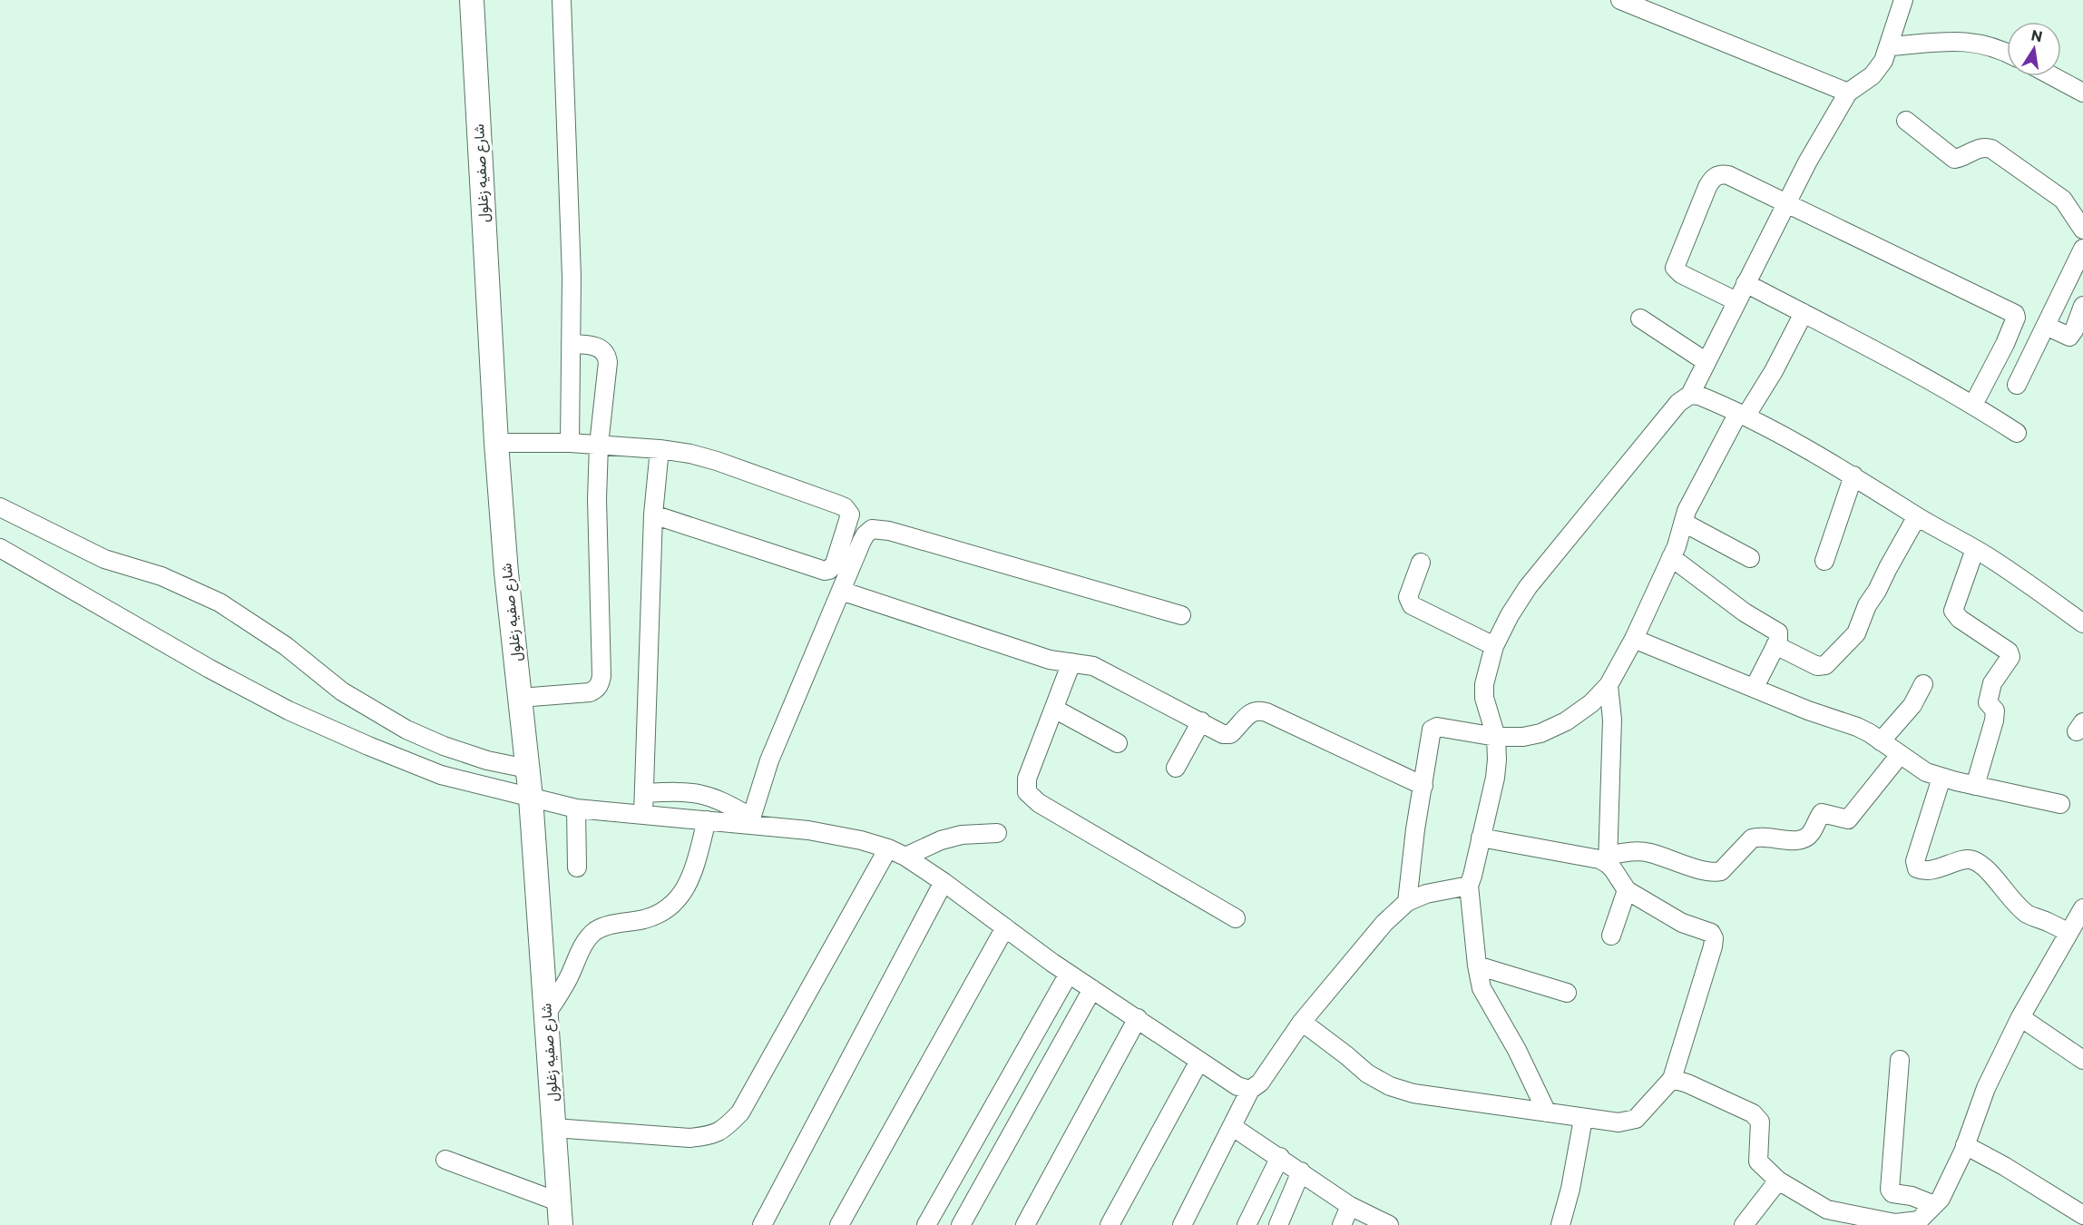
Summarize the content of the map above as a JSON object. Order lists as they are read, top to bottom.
{
  "streets": {
    "street": ["شارع صفيه زغلول"]
  },
  "north": "top"
}
